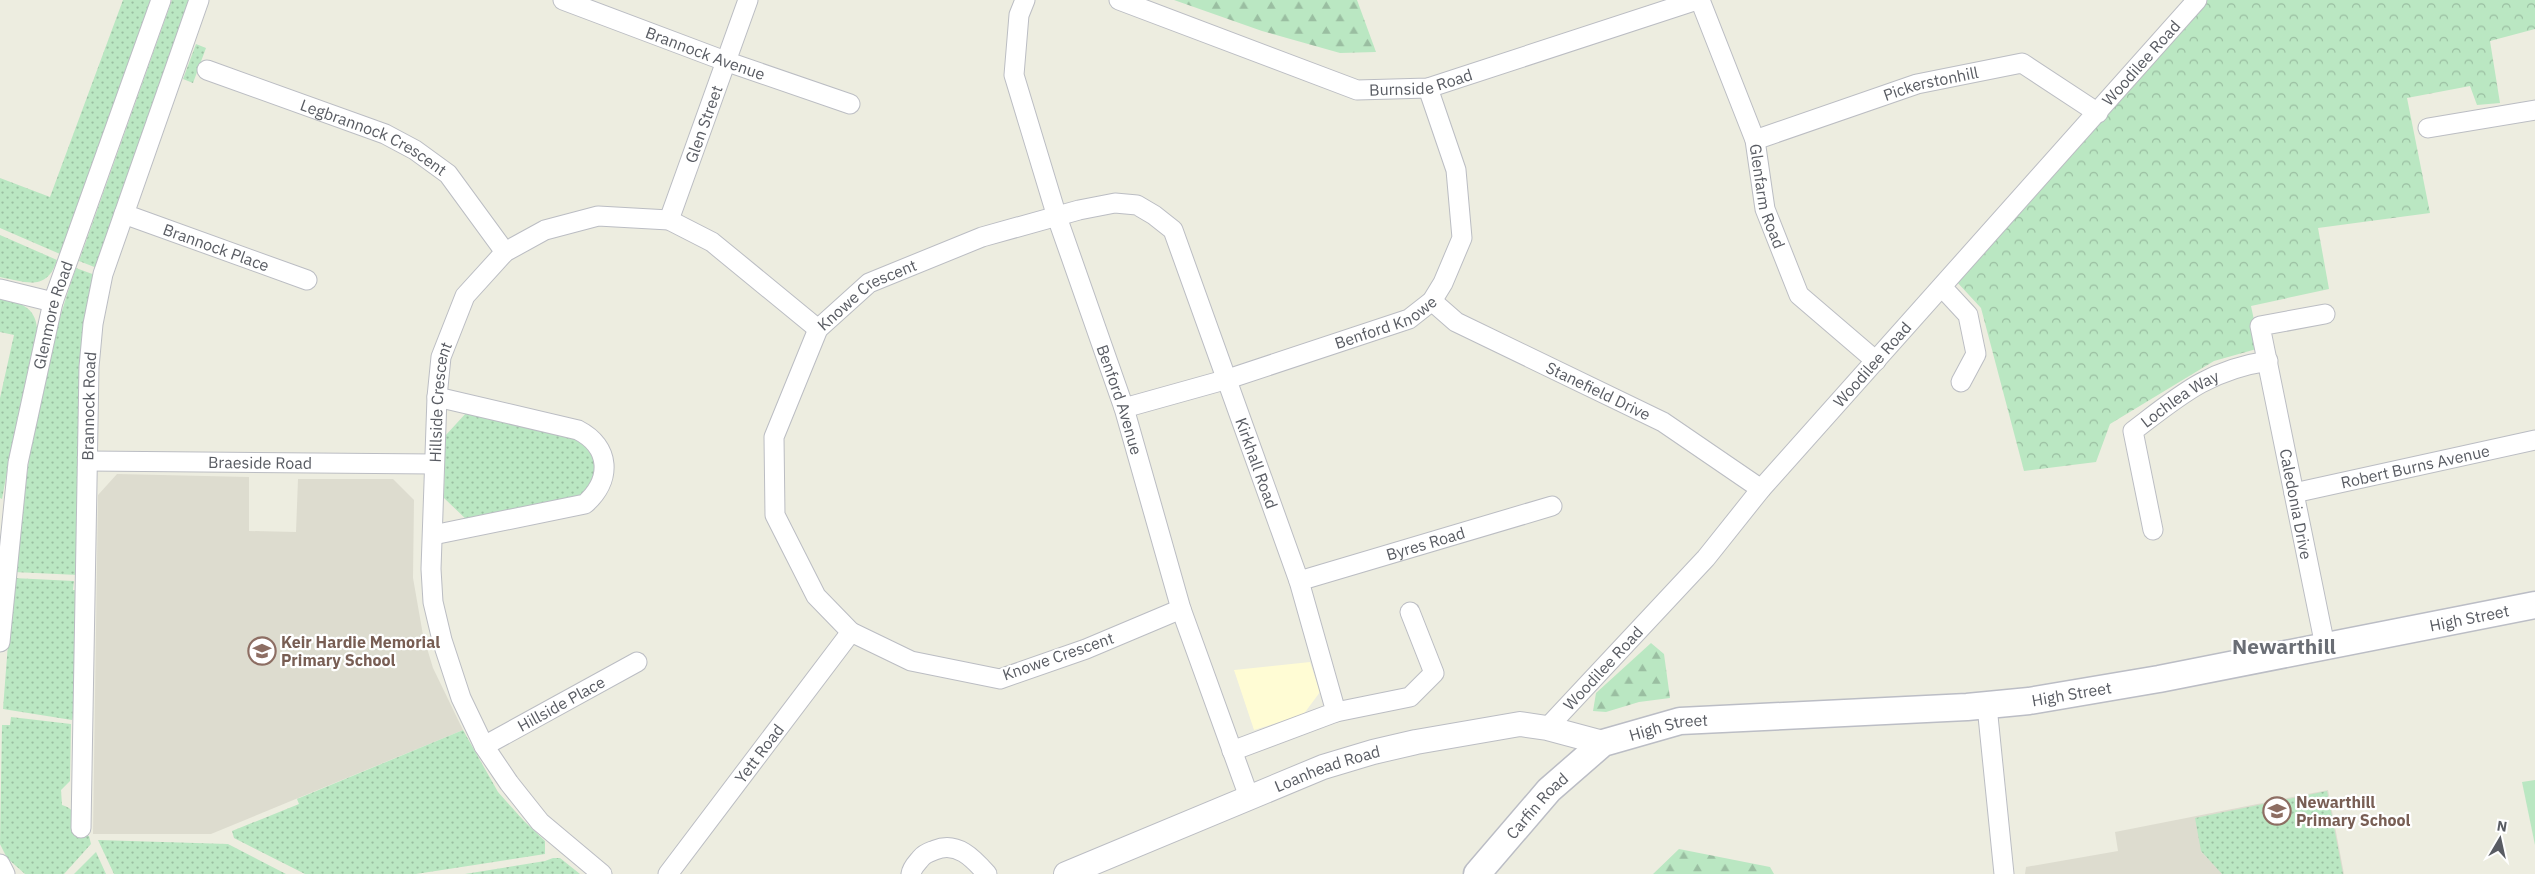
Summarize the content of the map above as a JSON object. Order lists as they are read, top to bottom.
{
  "streets": {
    "main road": ["High Street", "Carfin Road"],
    "street": [
      "Brannock Avenue",
      "Woodilee Road",
      "Burnside Road",
      "Pickerstonhill",
      "Glen Street",
      "Legbrannock Crescent",
      "Glenfarm Road",
      "Brannock Place",
      "Knowe Crescent",
      "Glenmore Road",
      "Benford Knowe",
      "Stanefield Drive",
      "Benford Avenue",
      "Lochlea Way",
      "Hillside Crescent",
      "Brannock Road",
      "Braeside Road",
      "Kirkhall Road",
      "Robert Burns Avenue",
      "Caledonia Drive",
      "Byres Road",
      "Hillside Place",
      "Yett Road",
      "Loanhead Road"
    ]
  },
  "crossings": [
    ["Brannock Avenue", "Glen Street"],
    ["Woodilee Road", "Pickerstonhill"],
    ["Woodilee Road", "Glenfarm Road"],
    ["Woodilee Road", "Stanefield Drive"],
    ["Woodilee Road", "Loanhead Road"],
    ["Burnside Road", "Glenfarm Road"],
    ["Burnside Road", "Benford Knowe"],
    ["Pickerstonhill", "Glenfarm Road"],
    ["Glen Street", "Hillside Crescent"],
    ["Legbrannock Crescent", "Hillside Crescent"],
    ["Brannock Place", "Brannock Road"],
    ["Knowe Crescent", "Benford Avenue"],
    ["Knowe Crescent", "Hillside Crescent"],
    ["Knowe Crescent", "Kirkhall Road"],
    ["Knowe Crescent", "Yett Road"],
    ["Benford Knowe", "Stanefield Drive"],
    ["Benford Knowe", "Benford Avenue"],
    ["Benford Knowe", "Kirkhall Road"],
    ["Benford Avenue", "Kirkhall Road"],
    ["Benford Avenue", "Loanhead Road"],
    ["Lochlea Way", "Caledonia Drive"],
    ["Hillside Crescent", "Braeside Road"],
    ["Hillside Crescent", "Hillside Place"],
    ["Brannock Road", "Braeside Road"],
    ["Kirkhall Road", "Byres Road"],
    ["Robert Burns Avenue", "Caledonia Drive"],
    ["Caledonia Drive", "High Street"],
    ["High Street", "Loanhead Road"],
    ["High Street", "Carfin Road"],
    ["Loanhead Road", "Carfin Road"]
  ],
  "districts": ["Newarthill"],
  "places": {
    "school or university": ["Keir Hardie Memorial Primary School", "Newarthill Primary School"]
  },
  "north": "top"
}
